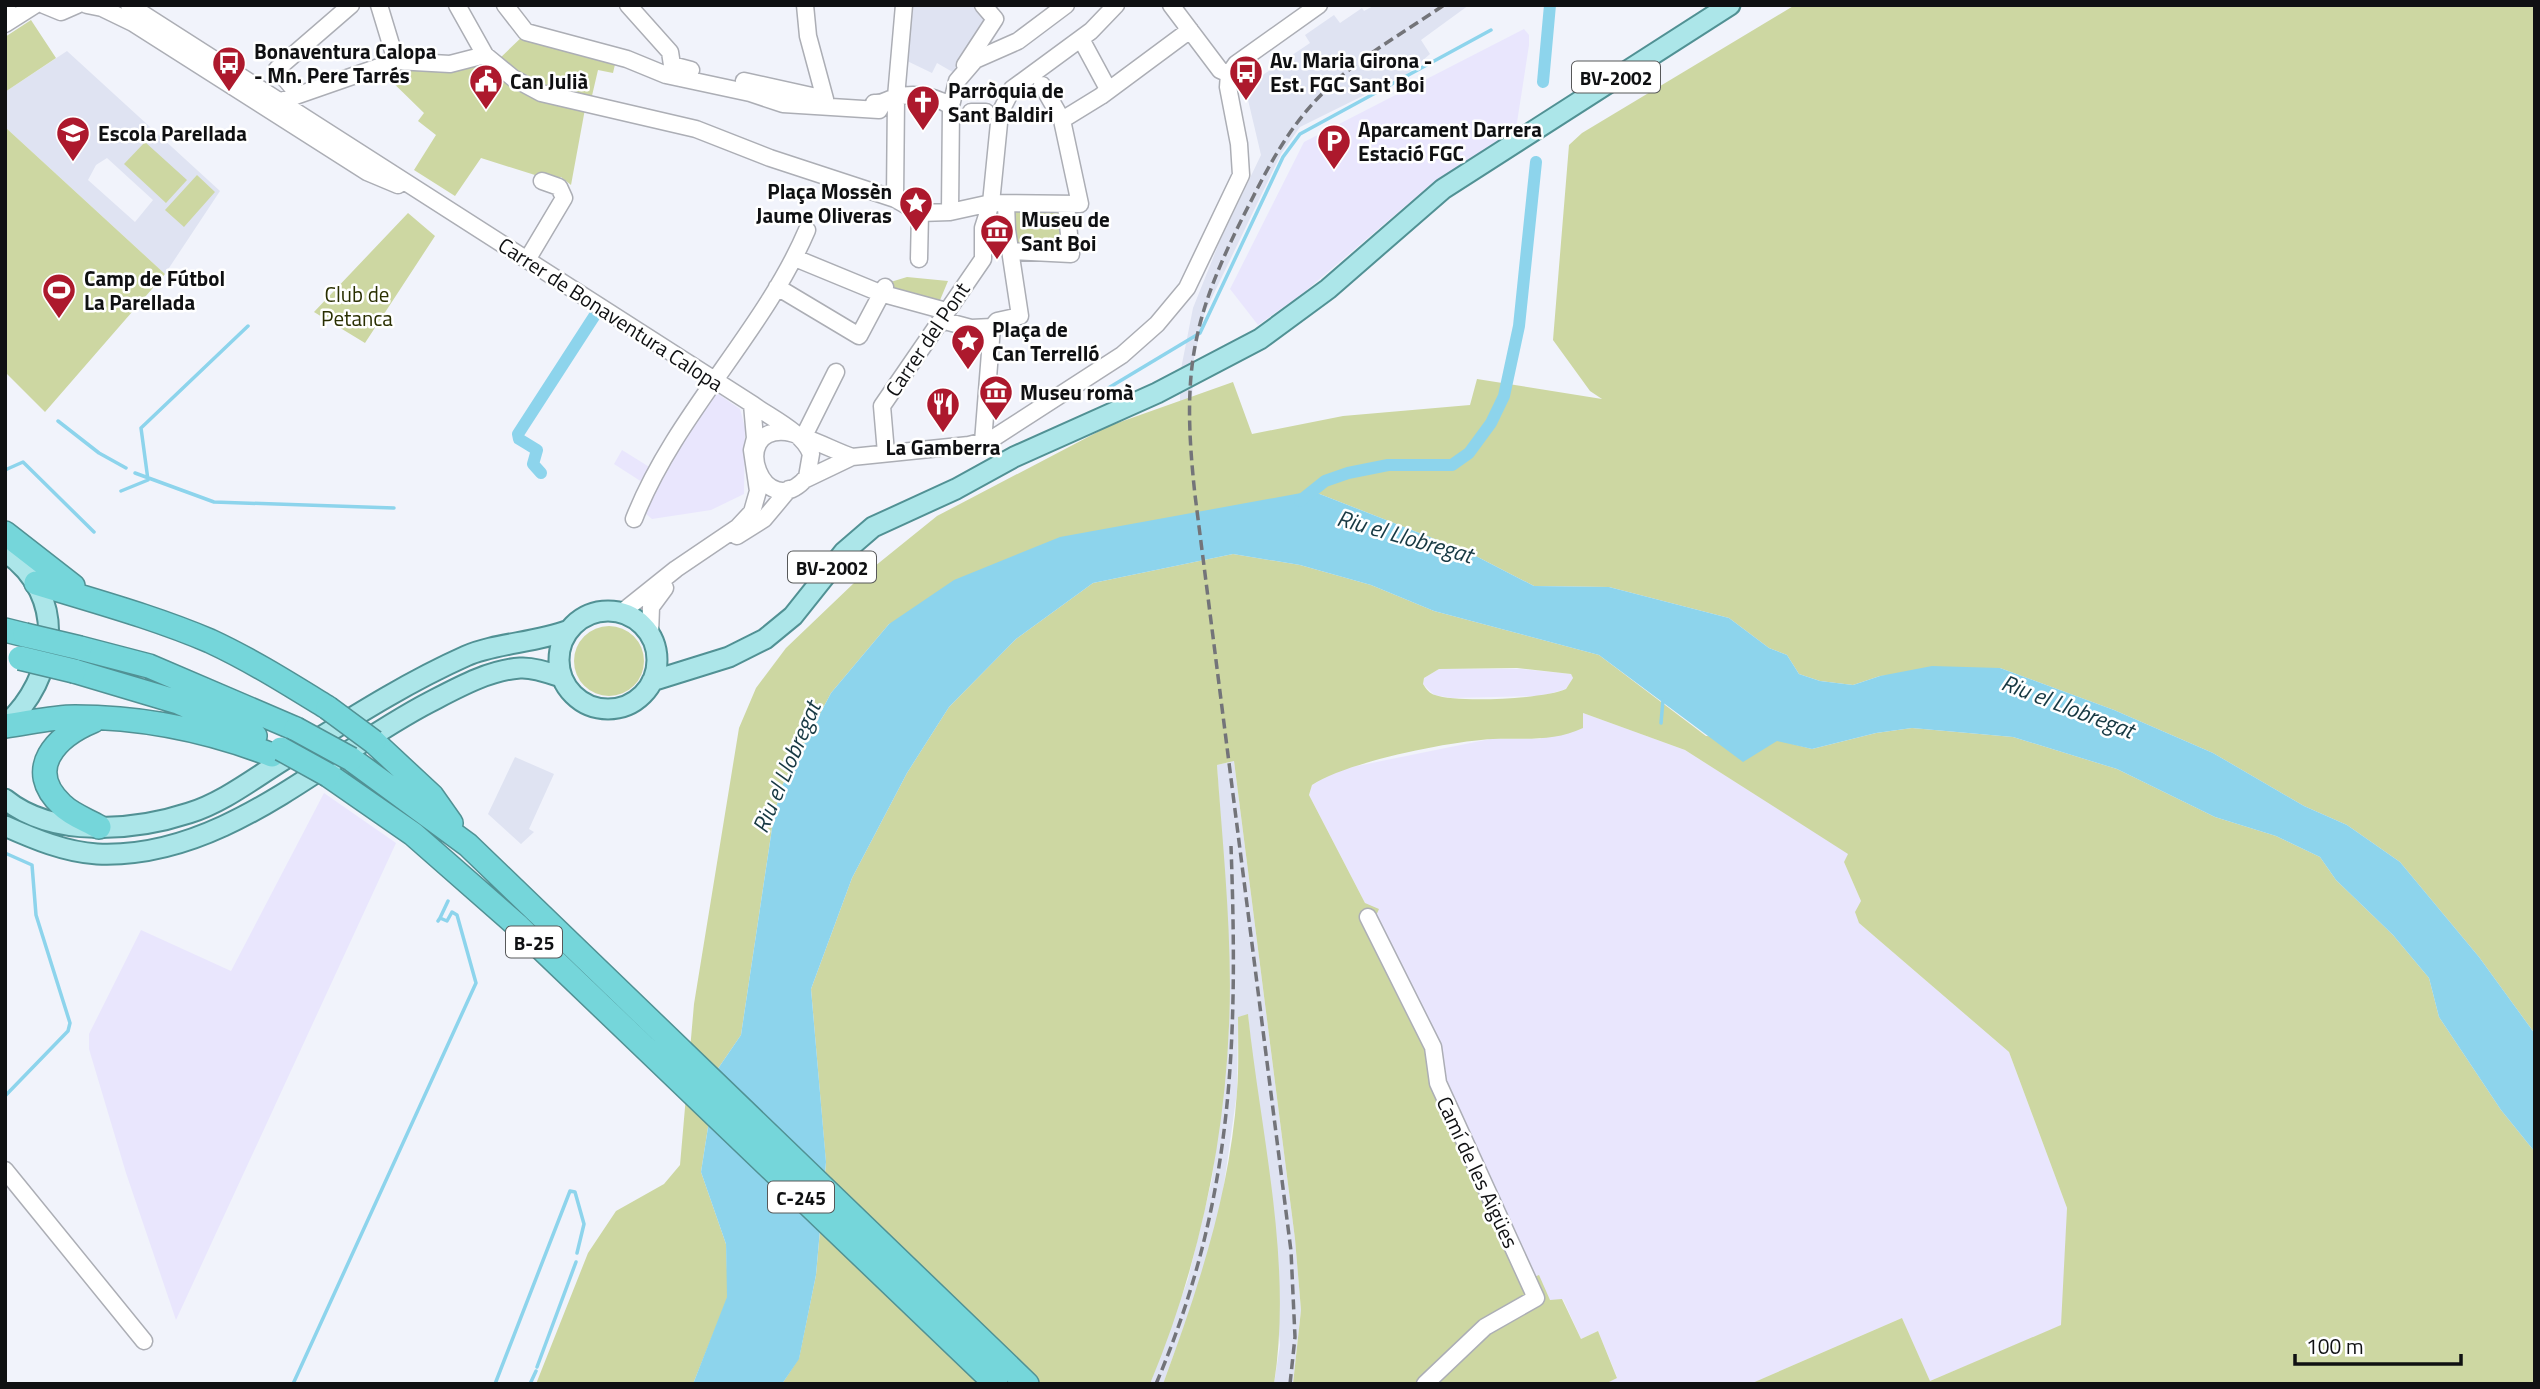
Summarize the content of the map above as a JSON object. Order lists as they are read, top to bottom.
{
  "streets": {
    "highway": ["B-25", "C-245"],
    "main road": ["BV-2002"],
    "street": ["Carrer de Bonaventura Calopa", "Carrer del Pont", "Camí de les Aigües"]
  },
  "crossings": [
    ["B-25", "C-245"]
  ],
  "water": ["Riu el Llobregat"],
  "parks": ["Club de Petanca"],
  "places": {
    "bus stop": ["Bonaventura Calopa - Mn. Pere Tarrés", "Av. Maria Girona - Est. FGC Sant Boi"],
    "public building": ["Can Julià"],
    "church": ["Parròquia de Sant Baldiri"],
    "school or university": ["Escola Parellada"],
    "parking": ["Aparcament Darrera Estació FGC"],
    "place": ["Plaça Mossèn Jaume Oliveras", "Plaça de Can Terrelló"],
    "museum": ["Museu de Sant Boi", "Museu romà"],
    "sports": ["Camp de Fútbol La Parellada"],
    "restaurant": ["La Gamberra"]
  },
  "scale_bar": "100 m"
}
